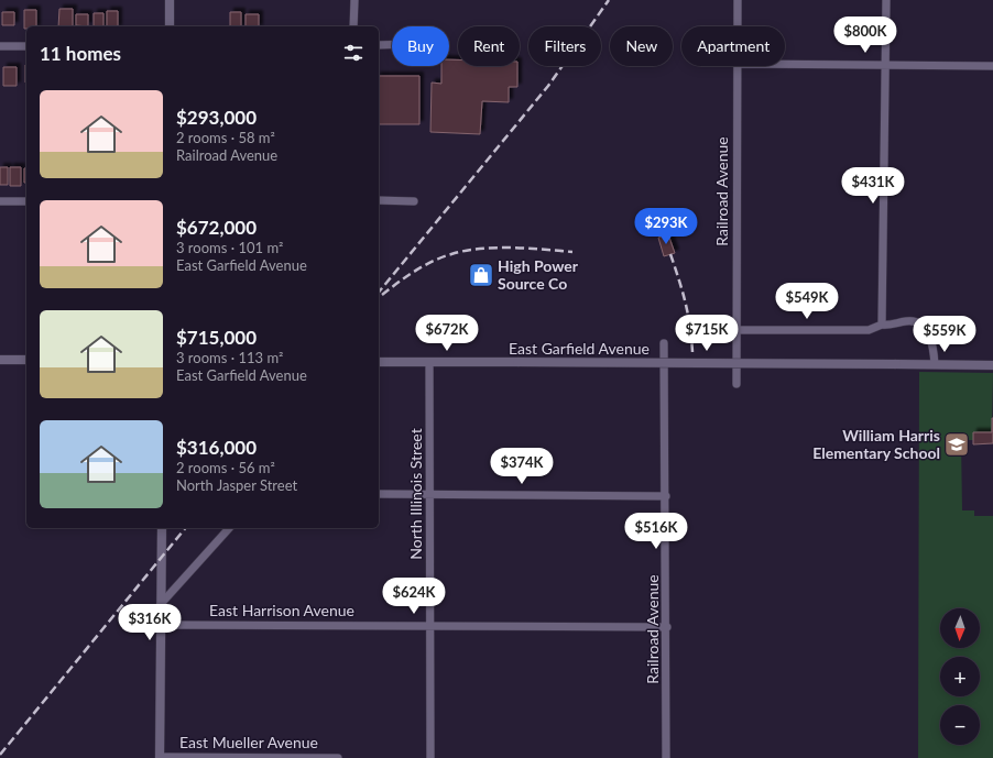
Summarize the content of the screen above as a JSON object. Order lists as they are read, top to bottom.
{
  "streets": {
    "street": [
      "Railroad Avenue",
      "East Garfield Avenue",
      "North Illinois Street",
      "East Harrison Avenue",
      "East Mueller Avenue"
    ]
  },
  "crossings": [
    ["Railroad Avenue", "East Harrison Avenue"],
    ["East Garfield Avenue", "North Illinois Street"],
    ["North Illinois Street", "East Harrison Avenue"]
  ],
  "places": {
    "shop": ["High Power Source Co"],
    "school or university": ["William Harris Elementary School"]
  },
  "north": "bottom",
  "page": {
    "price": [
      "$800K",
      "$431K",
      "$293K",
      "$549K",
      "$672K",
      "$715K",
      "$559K",
      "$374K",
      "$516K",
      "$624K",
      "$316K"
    ],
    "chip": [
      "Buy",
      "Rent",
      "Filters",
      "New",
      "Apartment"
    ],
    "heading": "11 homes",
    "list": [
      {
        "name": "$293,000",
        "note": "2 rooms · 58 m² · Railroad Avenue"
      },
      {
        "name": "$672,000",
        "note": "3 rooms · 101 m² · East Garfield Avenue"
      },
      {
        "name": "$715,000",
        "note": "3 rooms · 113 m² · East Garfield Avenue"
      },
      {
        "name": "$316,000",
        "note": "2 rooms · 56 m² · North Jasper Street"
      }
    ],
    "map_buttons": ["+", "−"]
  }
}
